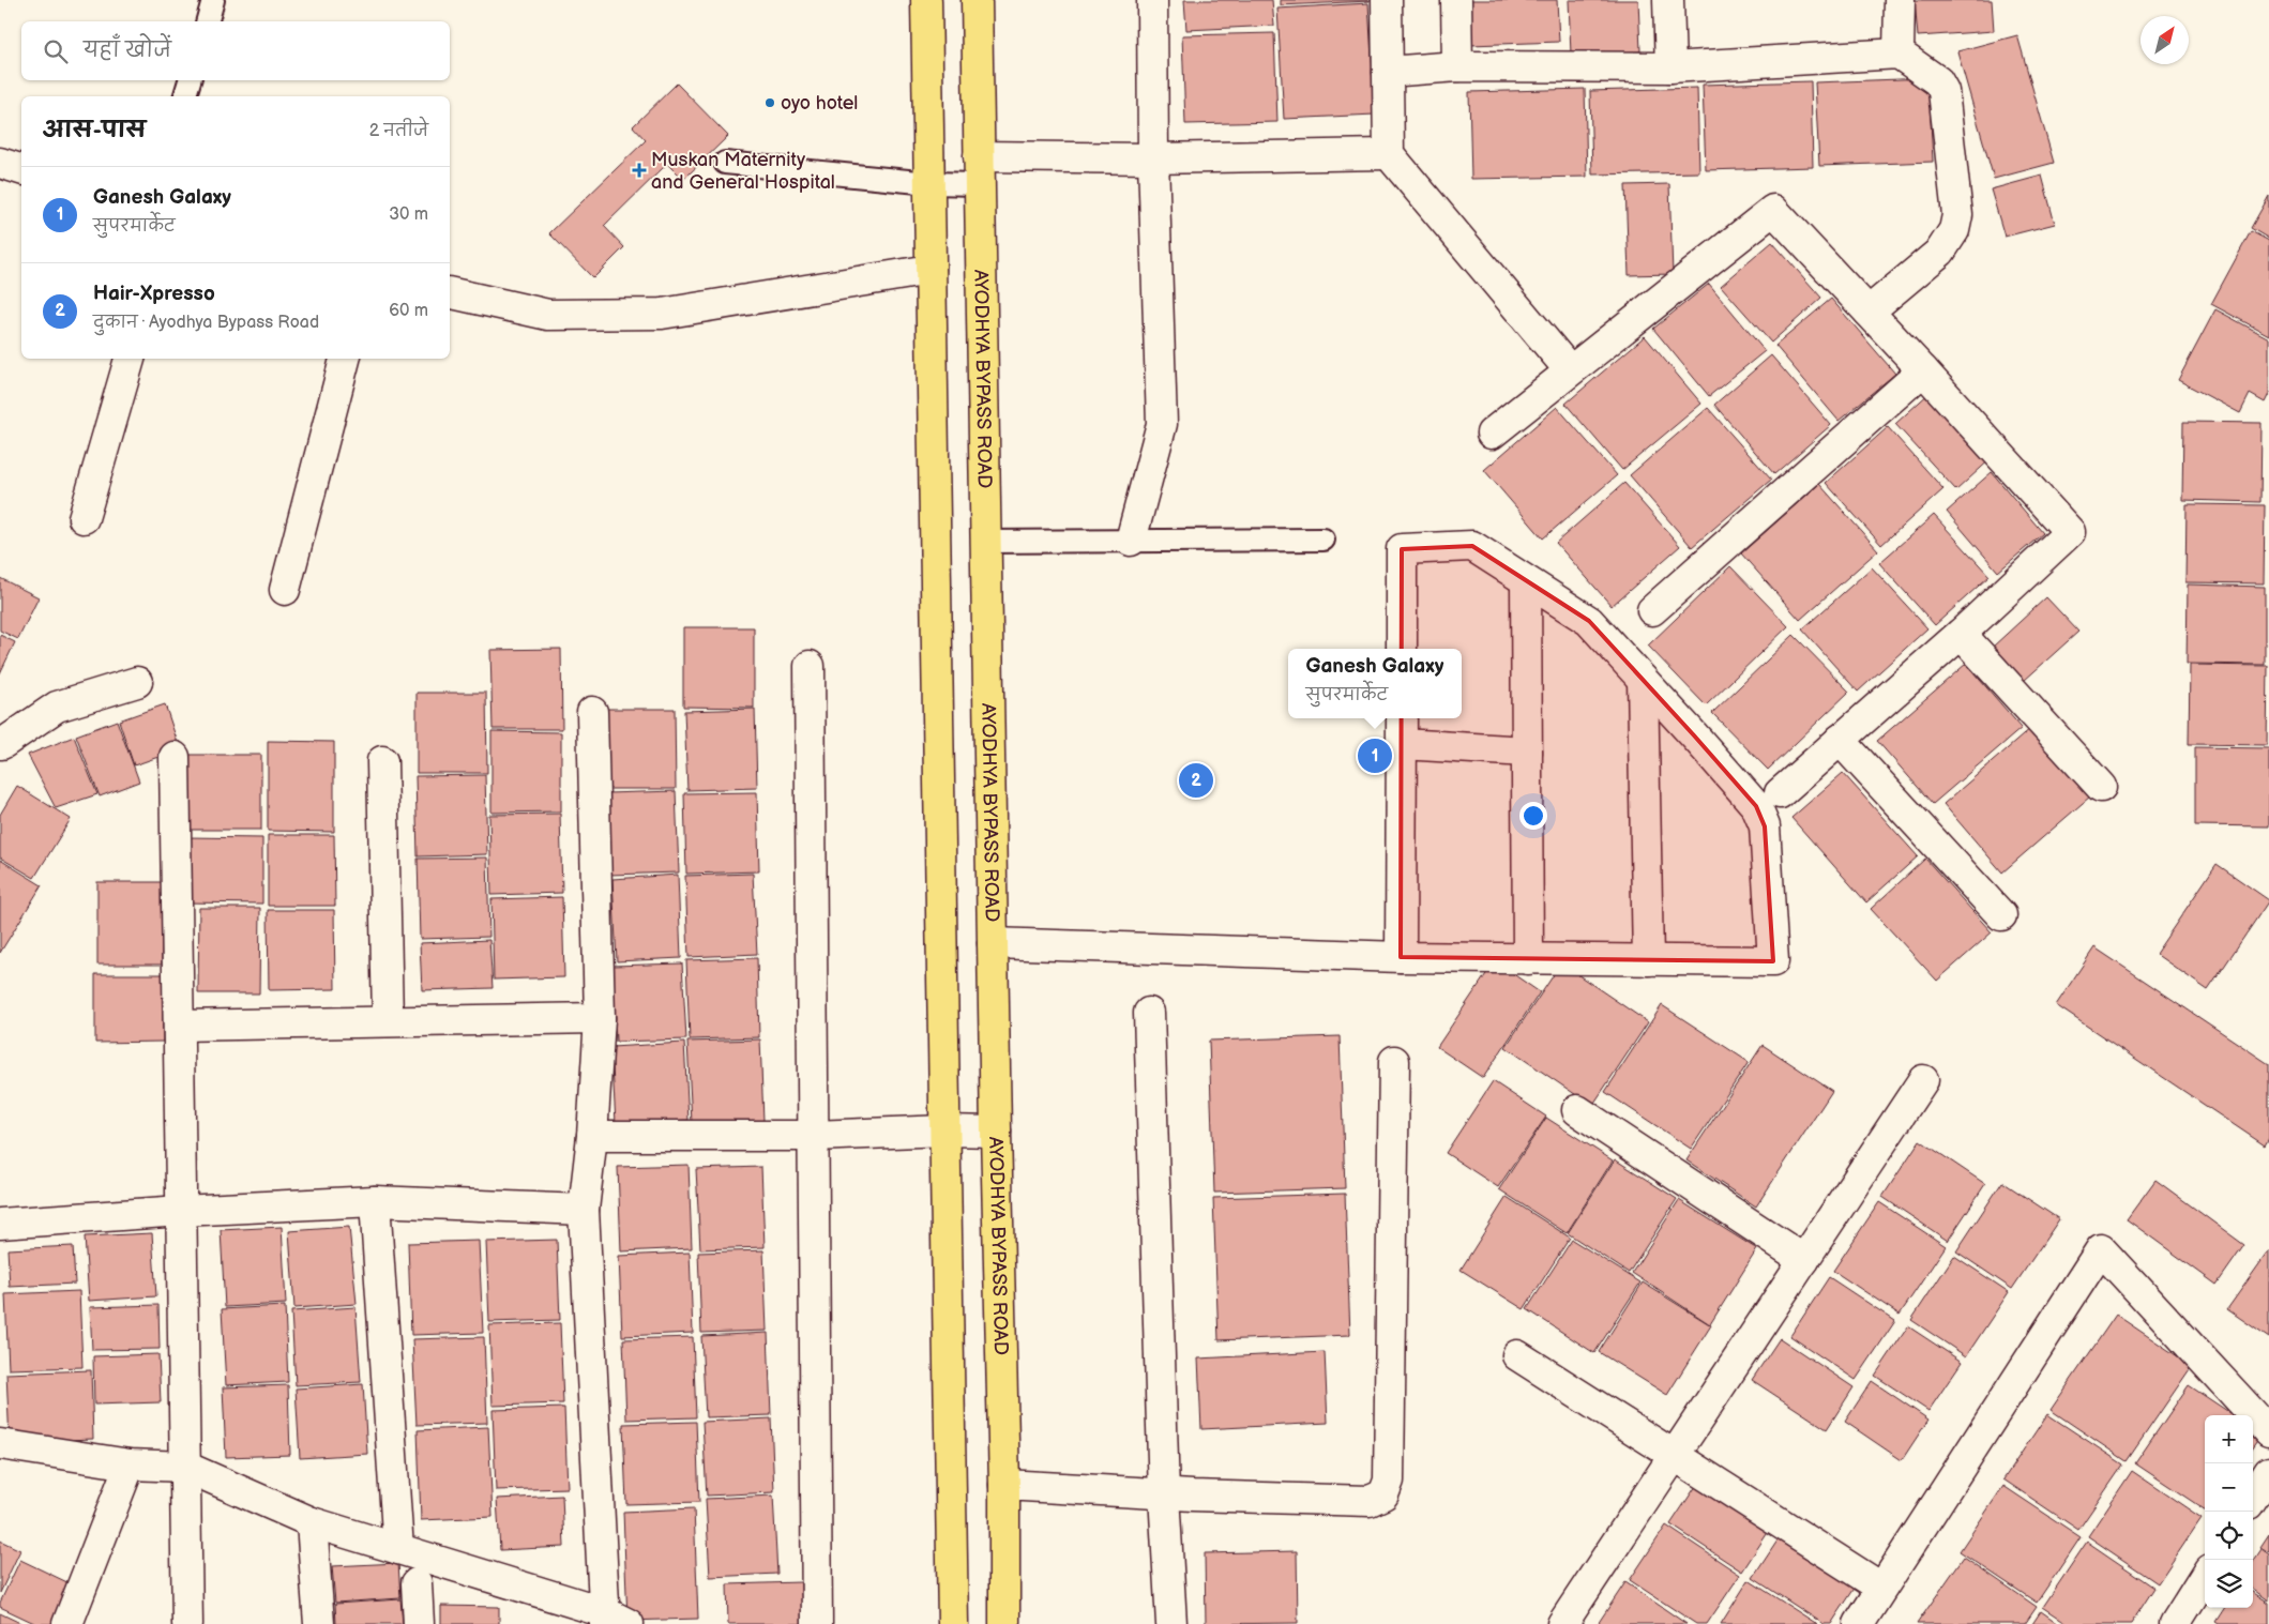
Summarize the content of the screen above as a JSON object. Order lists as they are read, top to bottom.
{
  "streets": {
    "main road": ["AYODHYA BYPASS ROAD"]
  },
  "places": {
    "other": ["oyo hotel"],
    "health": ["Muskan Maternity and General Hospital"]
  },
  "north": "top right",
  "page": {
    "search": "यहाँ खोजें",
    "heading": ["आस-पास", "2 नतीजे"],
    "list": [
      {
        "mark": "1",
        "name": "Ganesh Galaxy",
        "note": "सुपरमार्केट",
        "value": "30 m"
      },
      {
        "mark": "2",
        "name": "Hair-Xpresso",
        "note": "दुकान · Ayodhya Bypass Road",
        "value": "60 m"
      }
    ],
    "popup": ["Ganesh Galaxy", "सुपरमार्केट"],
    "pins": ["1", "2"],
    "map_buttons": ["+", "−"]
  }
}
